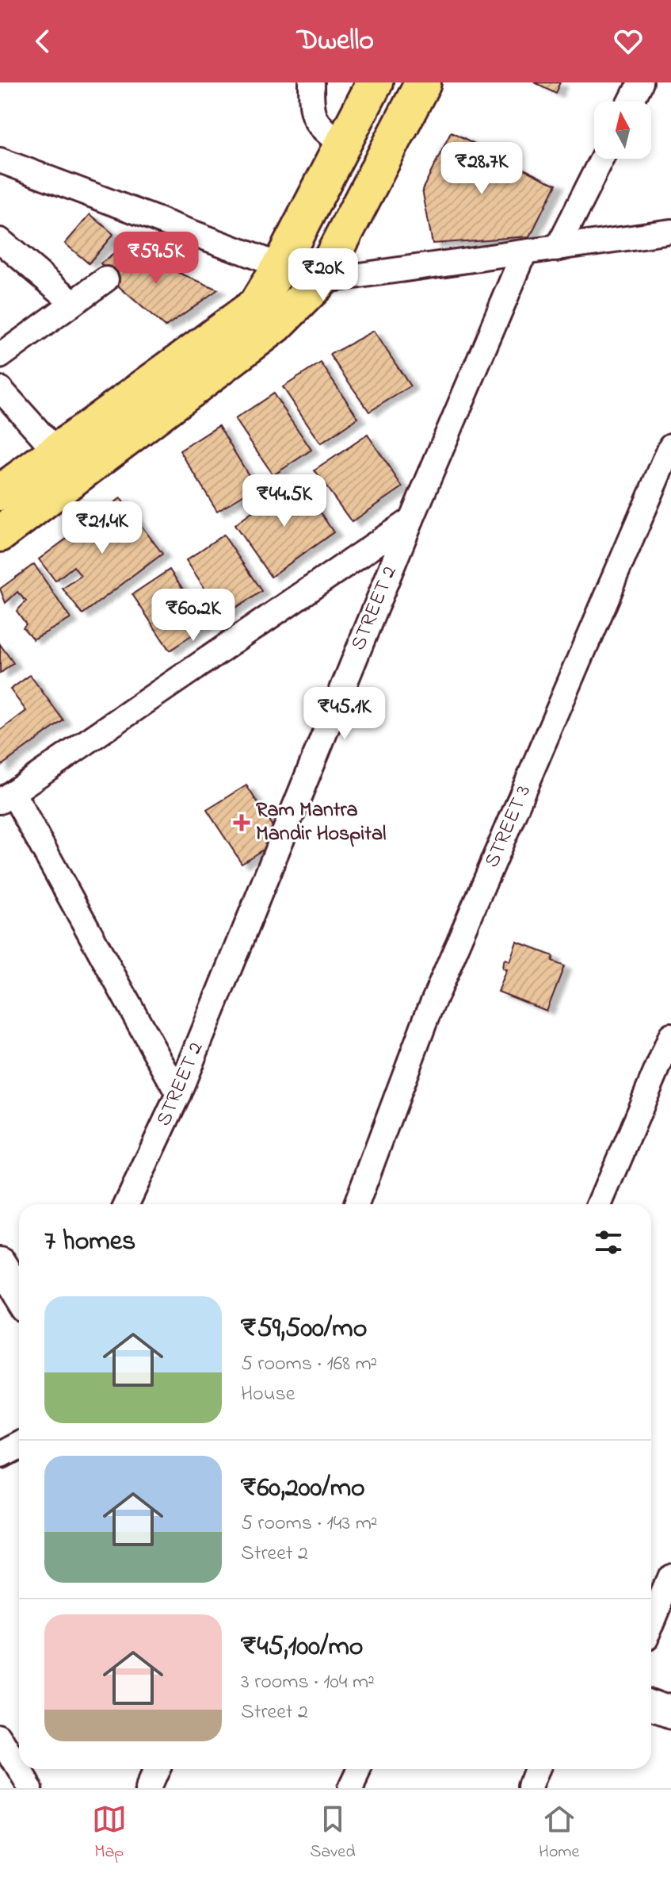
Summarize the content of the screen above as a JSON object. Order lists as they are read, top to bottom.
{
  "streets": {
    "street": ["STREET 2", "STREET 3"]
  },
  "places": {
    "health": ["Ram Mantra Mandir Hospital"]
  },
  "north": "top",
  "page": {
    "header": "Dwello",
    "price": [
      "₹28.7K",
      "₹59.5K",
      "₹20K",
      "₹44.5K",
      "₹21.4K",
      "₹60.2K",
      "₹45.1K"
    ],
    "heading": "7 homes",
    "list": [
      {
        "name": "₹59,500/mo",
        "note": "5 rooms · 168 m² · House"
      },
      {
        "name": "₹60,200/mo",
        "note": "5 rooms · 143 m² · Street 2"
      },
      {
        "name": "₹45,100/mo",
        "note": "3 rooms · 104 m² · Street 2"
      }
    ],
    "tabs": ["Map", "Saved", "Home"]
  }
}
